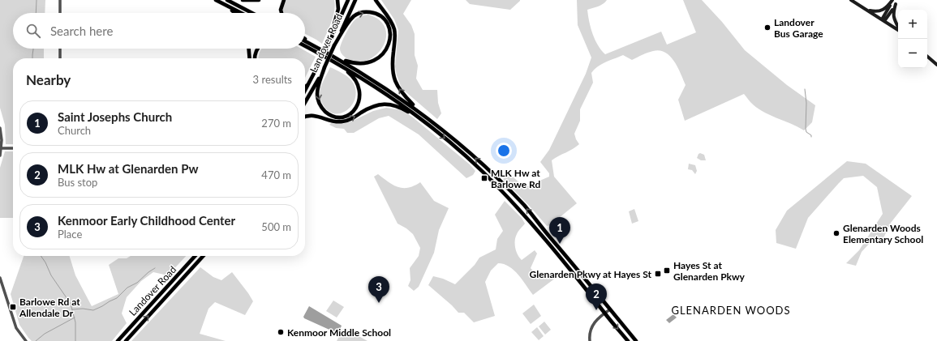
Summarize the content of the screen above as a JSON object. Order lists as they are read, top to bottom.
{
  "streets": {
    "main road": ["Landover Road"]
  },
  "districts": ["GLENARDEN WOODS"],
  "places": {
    "other": ["Landover Bus Garage", "Glenarden Woods Elementary School", "Kenmoor Middle School"],
    "transit": [
      "MLK Hw at Barlowe Rd",
      "Hayes St at Glenarden Pkwy",
      "Glenarden Pkwy at Hayes St",
      "Barlowe Rd at Allendale Dr"
    ]
  },
  "page": {
    "map_buttons": ["+", "−"],
    "search": "Search here",
    "heading": ["Nearby", "3 results"],
    "list": [
      {
        "mark": "1",
        "name": "Saint Josephs Church",
        "note": "Church",
        "value": "270 m"
      },
      {
        "mark": "2",
        "name": "MLK Hw at Glenarden Pw",
        "note": "Bus stop",
        "value": "470 m"
      },
      {
        "mark": "3",
        "name": "Kenmoor Early Childhood Center",
        "note": "Place",
        "value": "500 m"
      }
    ],
    "pins": ["1", "3", "2"]
  }
}
